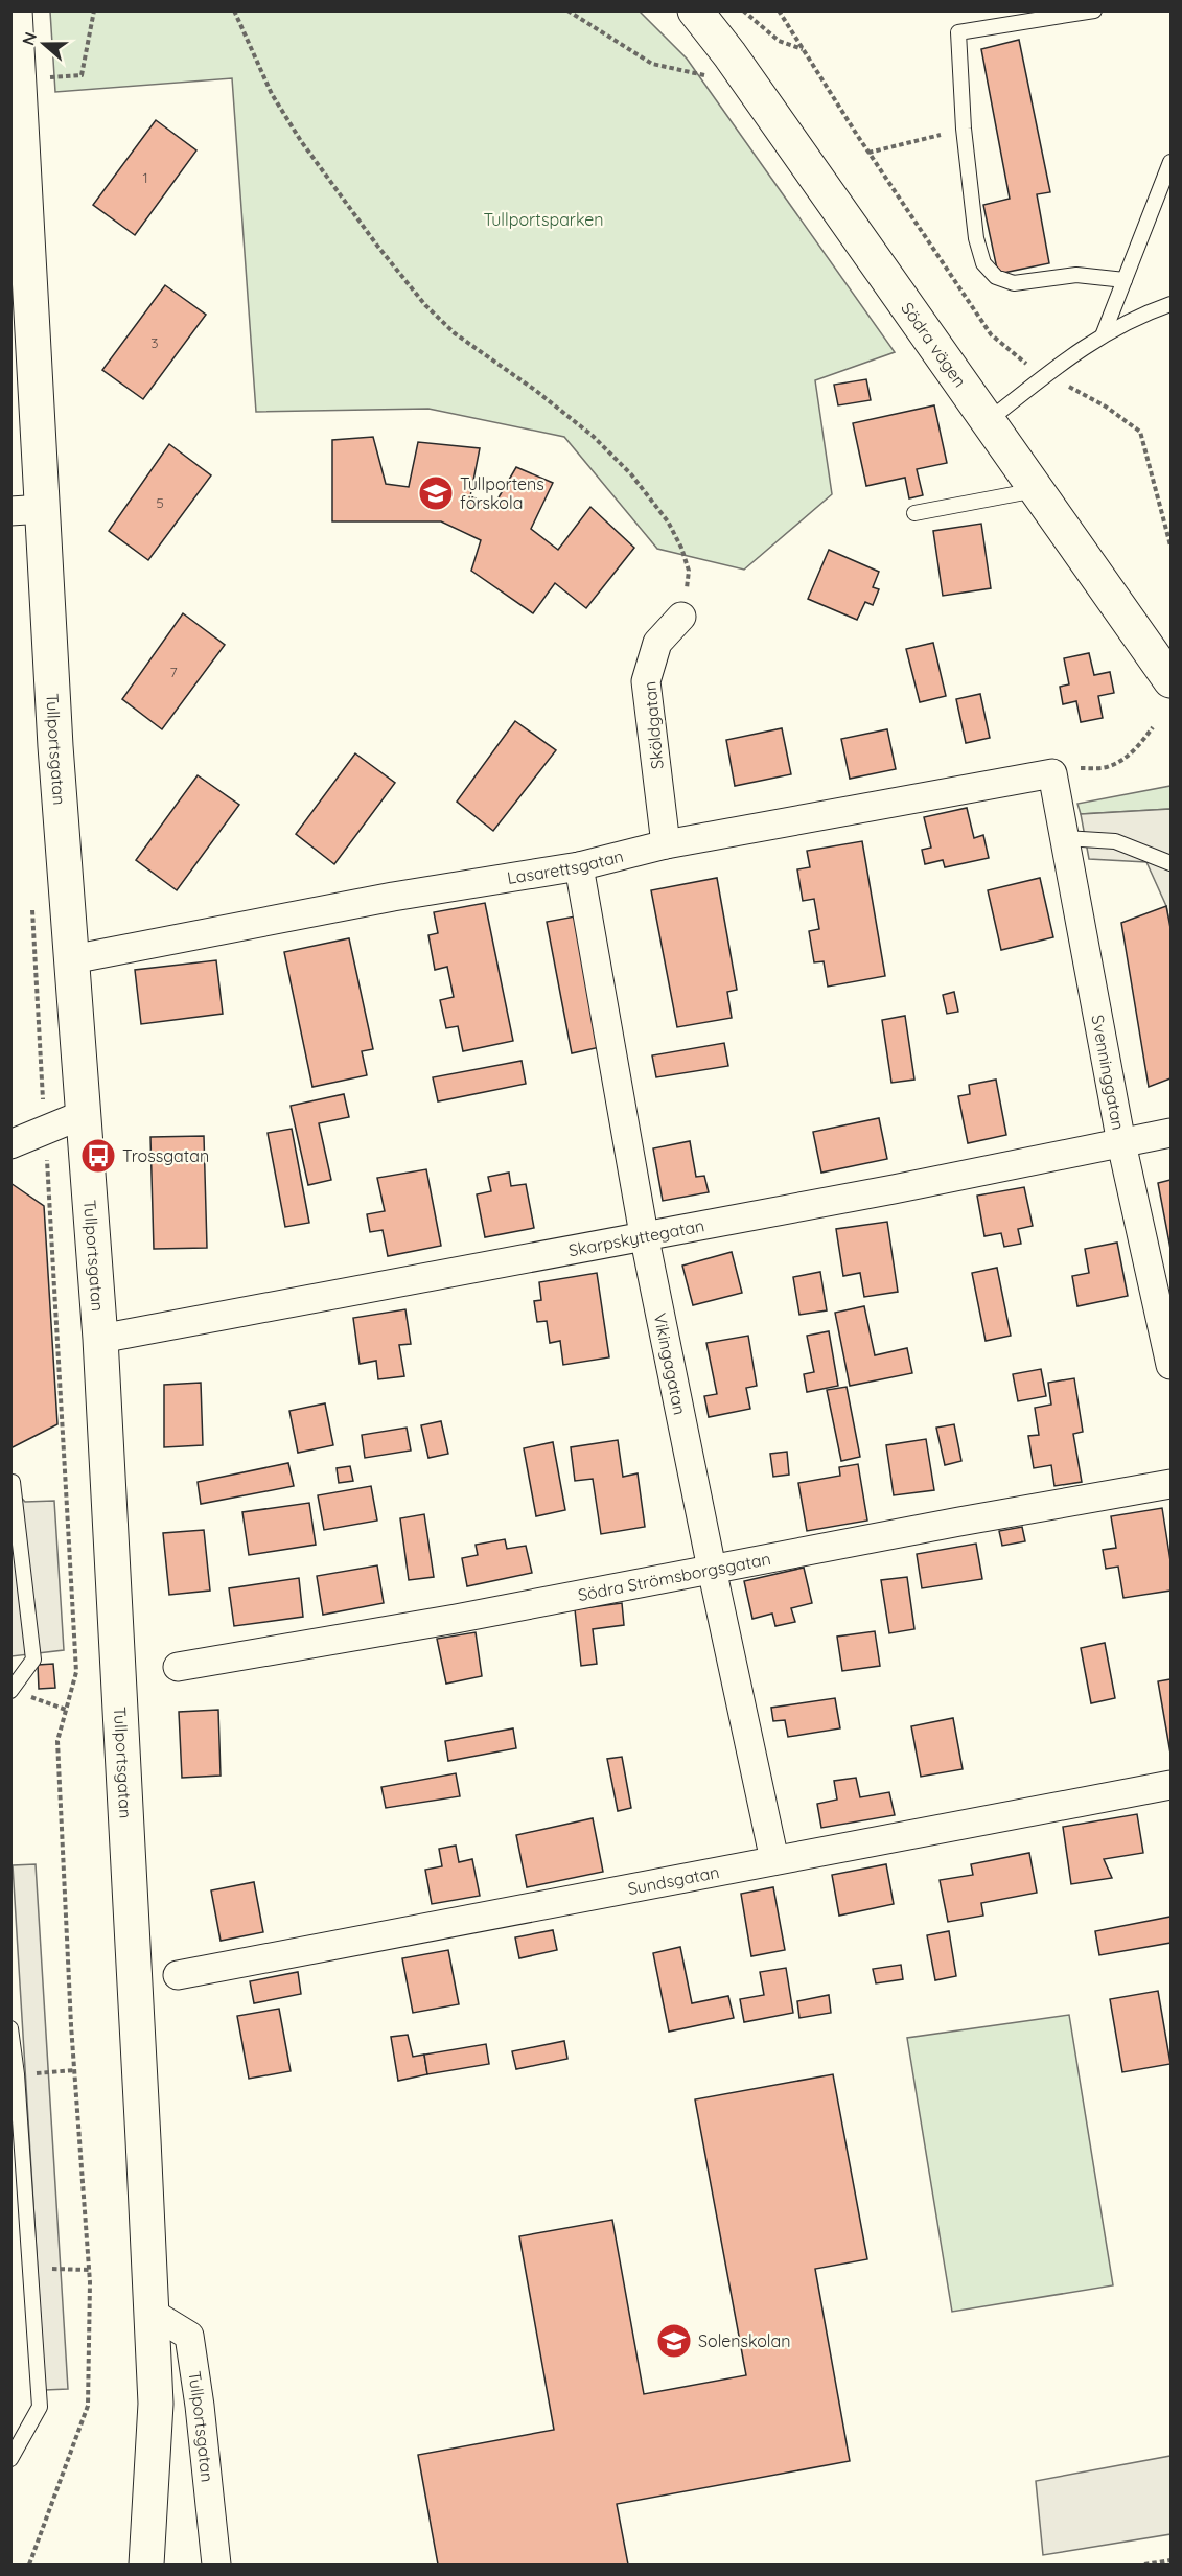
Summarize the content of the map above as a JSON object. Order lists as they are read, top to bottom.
{
  "streets": {
    "main road": ["Södra vägen", "Tullportsgatan"],
    "street": [
      "Sköldgatan",
      "Lasarettsgatan",
      "Svenninggatan",
      "Skarpskyttegatan",
      "Vikingagatan",
      "Södra Strömsborgsgatan",
      "Sundsgatan"
    ]
  },
  "crossings": [
    ["Sköldgatan", "Lasarettsgatan"],
    ["Tullportsgatan", "Lasarettsgatan"],
    ["Tullportsgatan", "Skarpskyttegatan"],
    ["Lasarettsgatan", "Svenninggatan"],
    ["Lasarettsgatan", "Vikingagatan"],
    ["Svenninggatan", "Skarpskyttegatan"],
    ["Skarpskyttegatan", "Vikingagatan"],
    ["Vikingagatan", "Södra Strömsborgsgatan"],
    ["Vikingagatan", "Sundsgatan"]
  ],
  "parks": ["Tullportsparken"],
  "places": {
    "school or university": ["Tullportens förskola", "Solenskolan"],
    "bus stop": ["Trossgatan"]
  },
  "house_numbers": [
    "1",
    "3",
    "5",
    "7"
  ],
  "north": "left"
}
